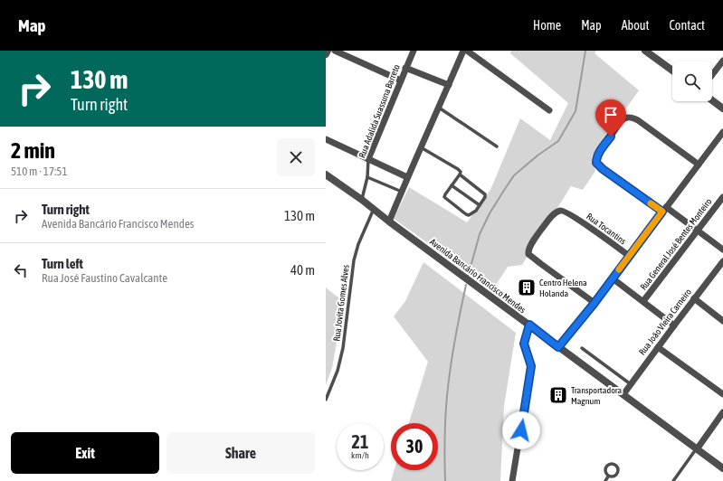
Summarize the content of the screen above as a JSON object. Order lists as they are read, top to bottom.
{
  "streets": {
    "street": [
      "Rua Adalida Suassuna Barreto",
      "Rua Tocantins",
      "Rua General José Bentes Monteiro",
      "Avenida Bancário Francisco Mendes",
      "Rua João Vieira Carneiro"
    ],
    "lane": ["Rua Jovita Gomes Alves"]
  },
  "crossings": [
    ["Rua Adalida Suassuna Barreto", "Avenida Bancário Francisco Mendes"],
    ["Avenida Bancário Francisco Mendes", "Rua Jovita Gomes Alves"],
    ["Avenida Bancário Francisco Mendes", "Rua João Vieira Carneiro"]
  ],
  "places": {
    "building": ["Centro Helena Holanda", "Transportadora Magnum"]
  },
  "page": {
    "header": "Map",
    "nav": [
      "Home",
      "Map",
      "About",
      "Contact"
    ],
    "turn": ["130 m", "Turn right"],
    "heading": ["2 min", "510 m · 17:51"],
    "list": [
      {
        "name": "Turn right",
        "note": "Avenida Bancário Francisco Mendes",
        "value": "130 m"
      },
      {
        "name": "Turn left",
        "note": "Rua José Faustino Cavalcante",
        "value": "40 m"
      }
    ],
    "speed": "21 km/h",
    "limit": "30",
    "buttons": ["Exit", "Share"]
  }
}
